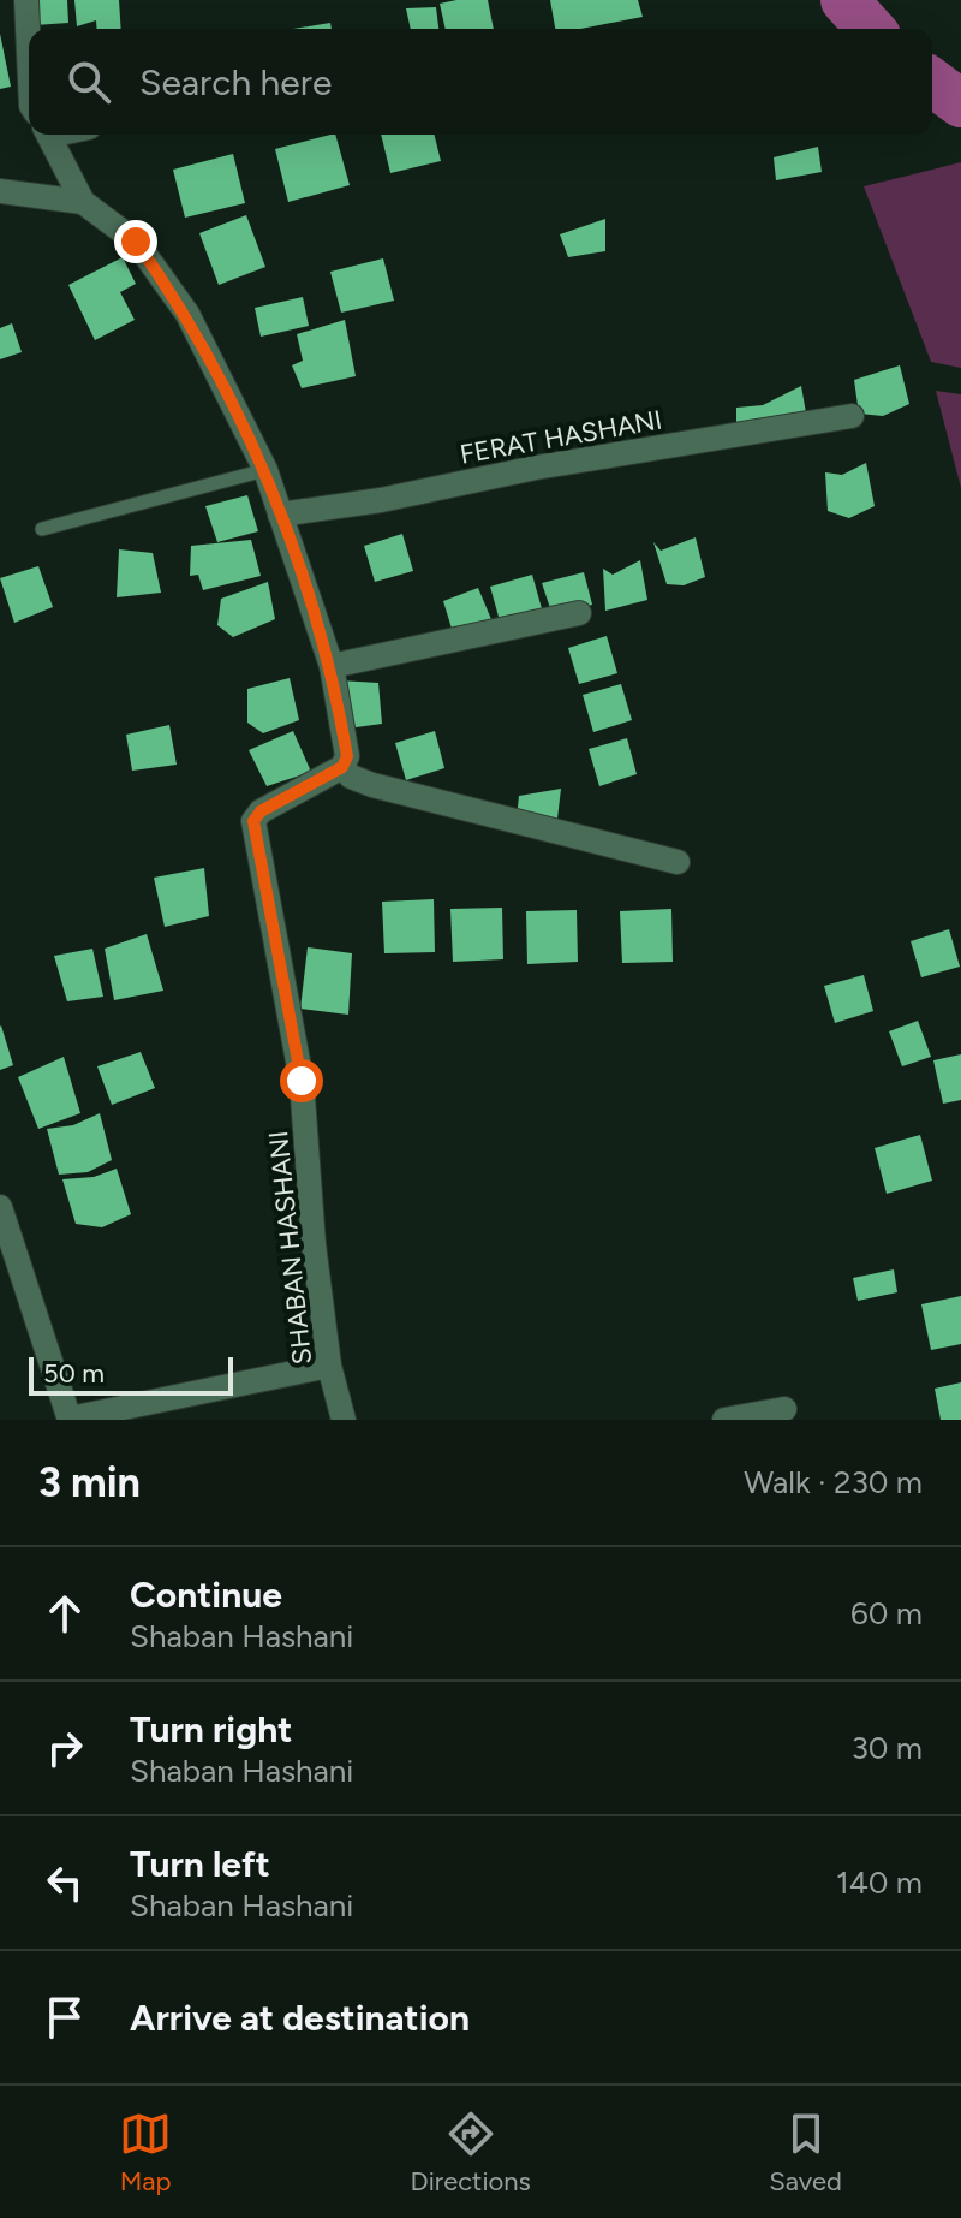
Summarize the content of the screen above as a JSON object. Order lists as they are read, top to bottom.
{
  "streets": {
    "street": ["FERAT HASHANI", "SHABAN HASHANI"]
  },
  "scale_bar": "50 m",
  "page": {
    "search": "Search here",
    "scale": "50 m",
    "heading": ["3 min", "Walk · 230 m"],
    "list": [
      ["Continue", "Shaban Hashani", "60 m"],
      ["Turn right", "Shaban Hashani", "30 m"],
      ["Turn left", "Shaban Hashani", "140 m"],
      "Arrive at destination"
    ],
    "nav": ["Map", "Directions", "Saved"]
  }
}
